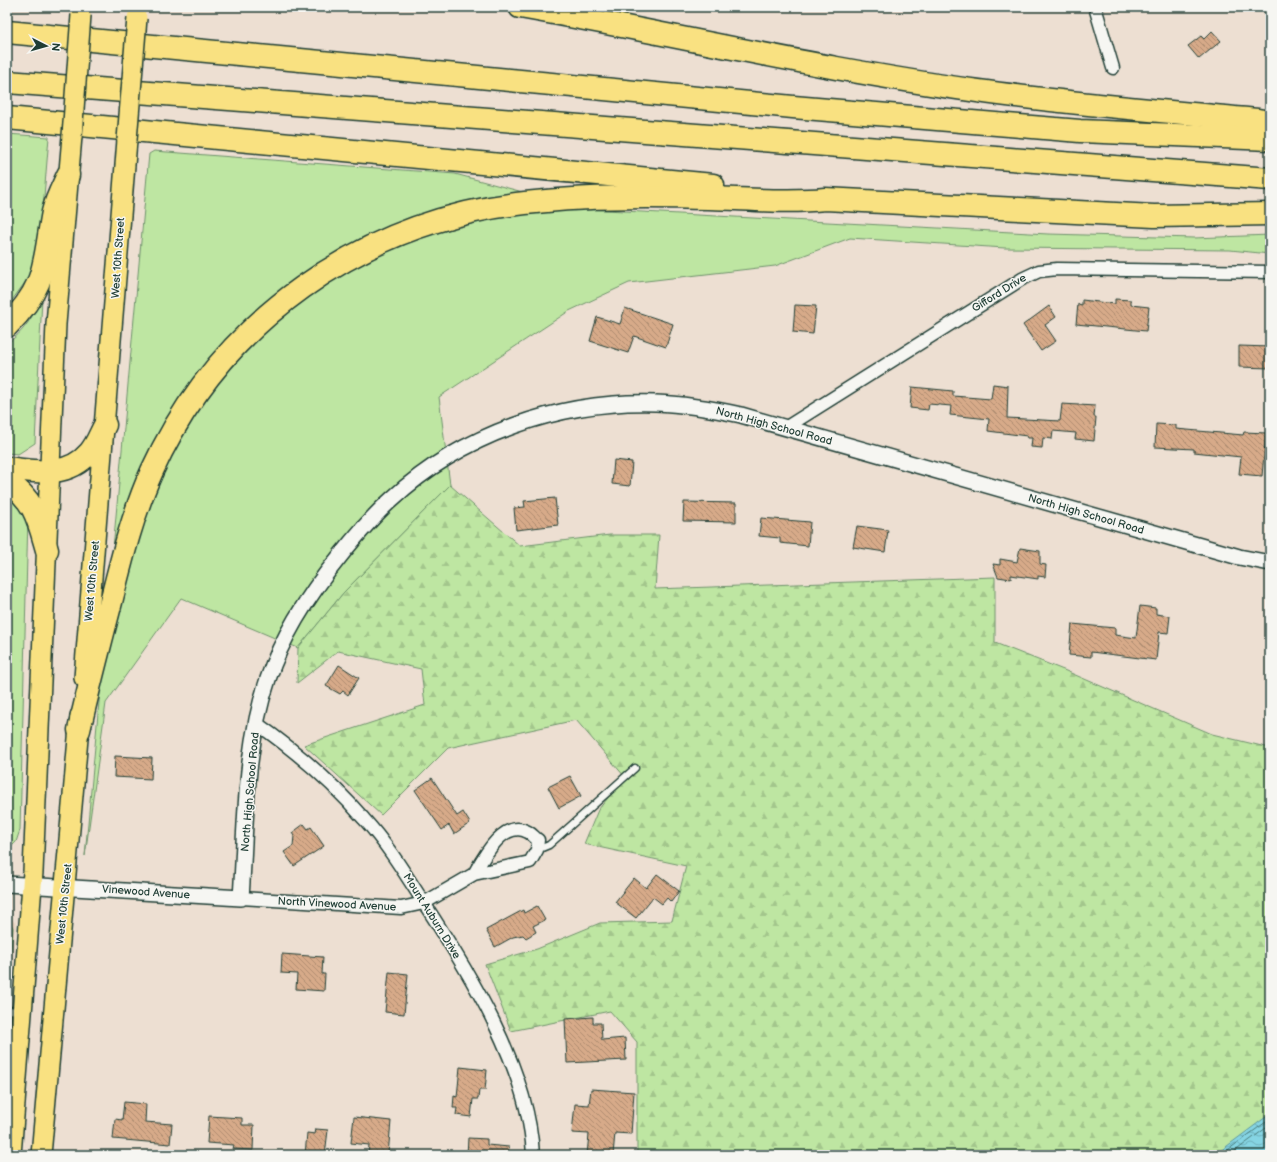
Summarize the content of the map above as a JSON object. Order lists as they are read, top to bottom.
{
  "streets": {
    "main road": ["West 10th Street"],
    "street": [
      "Gifford Drive",
      "North High School Road",
      "Vinewood Avenue",
      "North Vinewood Avenue",
      "Mount Auburn Drive"
    ]
  },
  "crossings": [
    ["West 10th Street", "Vinewood Avenue"],
    ["Gifford Drive", "North High School Road"],
    ["North High School Road", "Vinewood Avenue"],
    ["North High School Road", "North Vinewood Avenue"],
    ["North High School Road", "Mount Auburn Drive"],
    ["Vinewood Avenue", "North Vinewood Avenue"],
    ["North Vinewood Avenue", "Mount Auburn Drive"]
  ],
  "north": "right"
}
